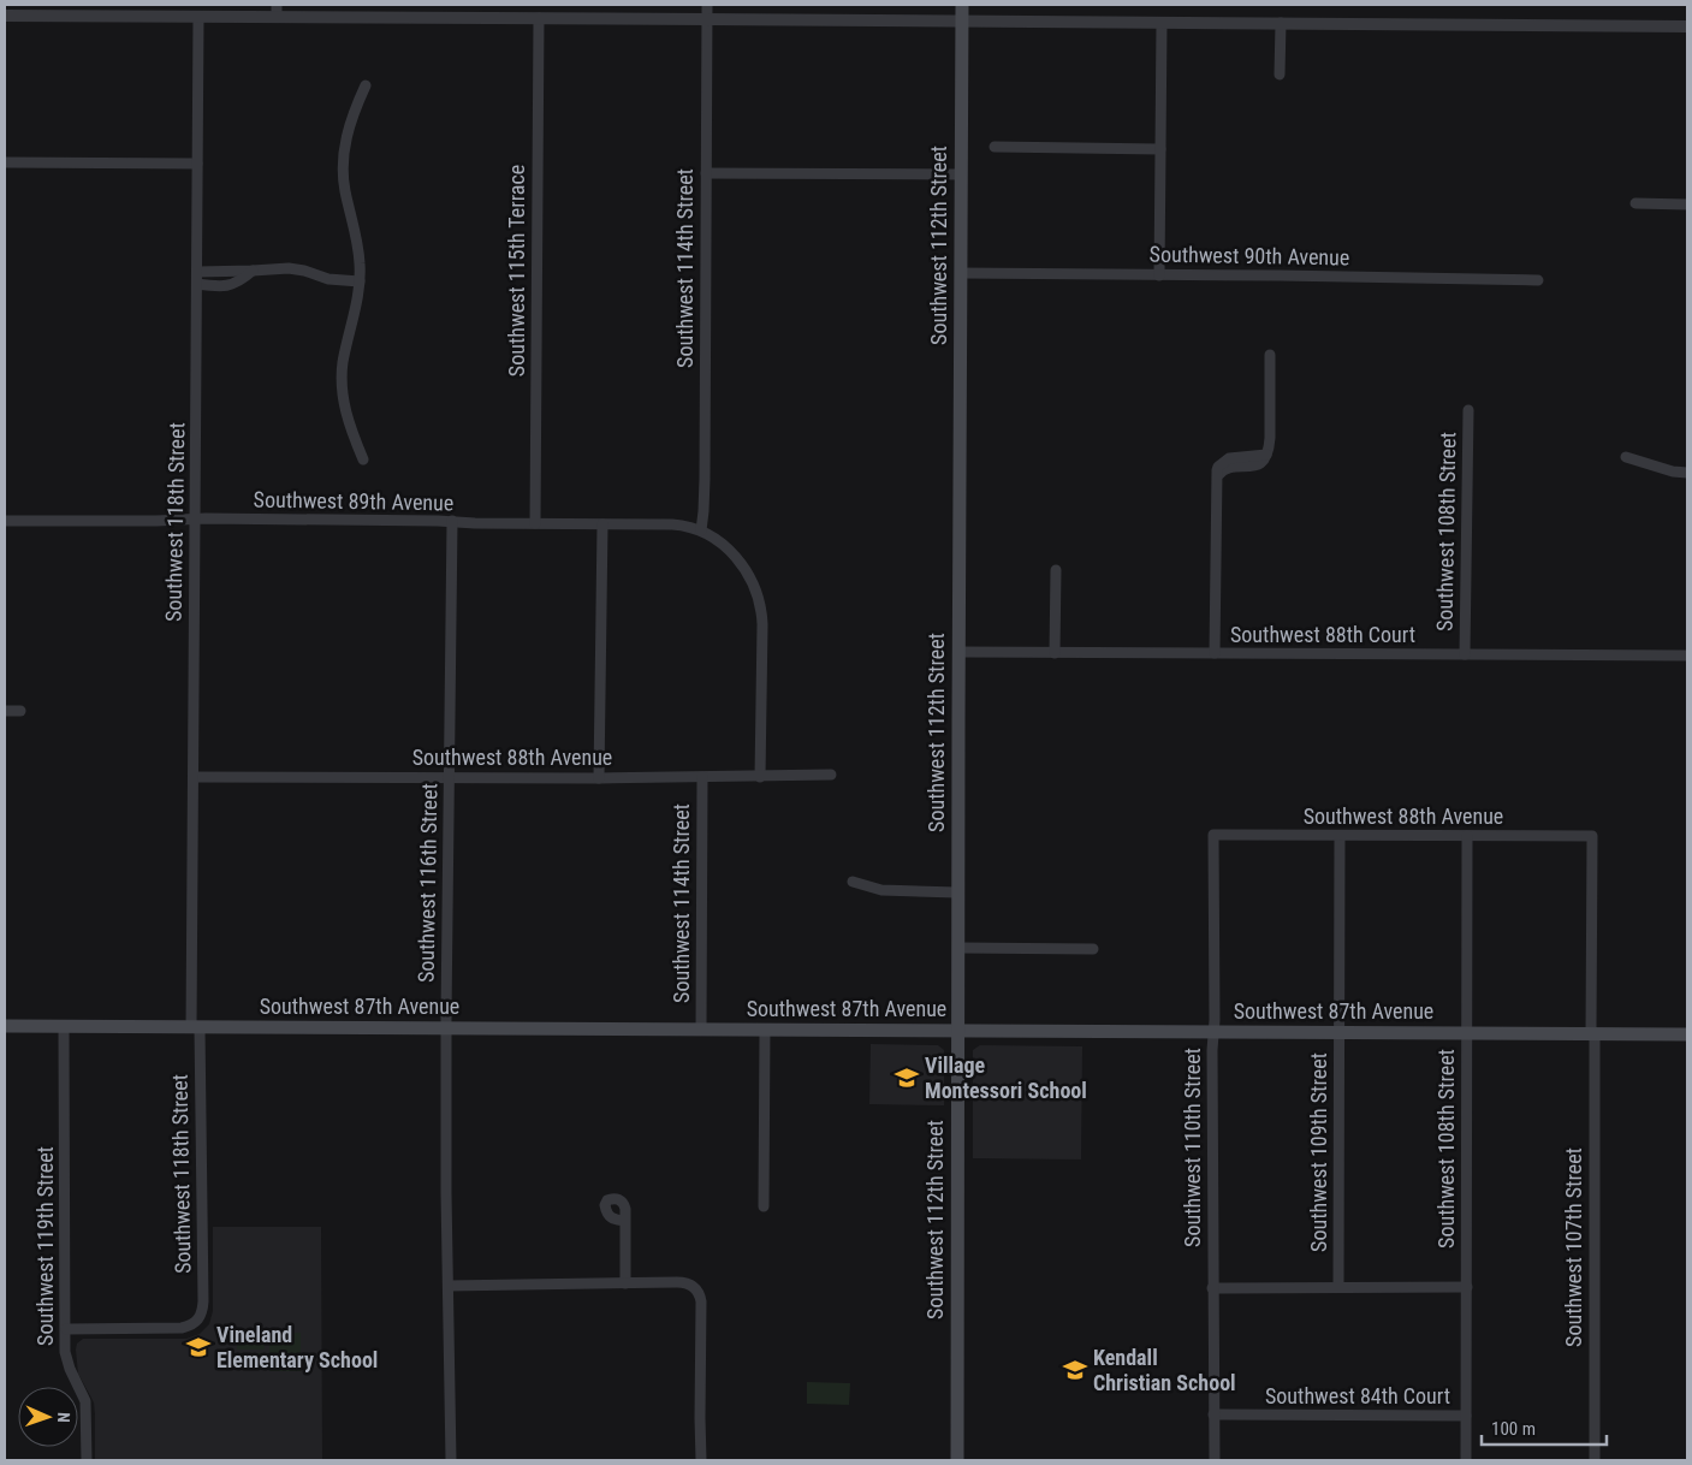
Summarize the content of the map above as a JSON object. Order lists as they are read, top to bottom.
{
  "streets": {
    "main road": ["Southwest 112th Street", "Southwest 87th Avenue"],
    "street": [
      "Southwest 90th Avenue",
      "Southwest 114th Street",
      "Southwest 115th Terrace",
      "Southwest 89th Avenue",
      "Southwest 118th Street",
      "Southwest 108th Street",
      "Southwest 88th Court",
      "Southwest 88th Avenue",
      "Southwest 116th Street",
      "Southwest 110th Street",
      "Southwest 109th Street",
      "Southwest 119th Street",
      "Southwest 107th Street",
      "Southwest 84th Court"
    ]
  },
  "crossings": [
    ["Southwest 112th Street", "Southwest 90th Avenue"],
    ["Southwest 112th Street", "Southwest 88th Court"],
    ["Southwest 112th Street", "Southwest 87th Avenue"],
    ["Southwest 114th Street", "Southwest 89th Avenue"],
    ["Southwest 114th Street", "Southwest 88th Avenue"],
    ["Southwest 114th Street", "Southwest 87th Avenue"],
    ["Southwest 115th Terrace", "Southwest 89th Avenue"],
    ["Southwest 89th Avenue", "Southwest 118th Street"],
    ["Southwest 89th Avenue", "Southwest 116th Street"],
    ["Southwest 118th Street", "Southwest 88th Avenue"],
    ["Southwest 118th Street", "Southwest 87th Avenue"],
    ["Southwest 118th Street", "Southwest 119th Street"],
    ["Southwest 108th Street", "Southwest 88th Court"],
    ["Southwest 108th Street", "Southwest 88th Avenue"],
    ["Southwest 108th Street", "Southwest 87th Avenue"],
    ["Southwest 108th Street", "Southwest 84th Court"],
    ["Southwest 88th Avenue", "Southwest 116th Street"],
    ["Southwest 88th Avenue", "Southwest 110th Street"],
    ["Southwest 88th Avenue", "Southwest 109th Street"],
    ["Southwest 88th Avenue", "Southwest 107th Street"],
    ["Southwest 116th Street", "Southwest 87th Avenue"],
    ["Southwest 87th Avenue", "Southwest 110th Street"],
    ["Southwest 87th Avenue", "Southwest 109th Street"],
    ["Southwest 87th Avenue", "Southwest 119th Street"],
    ["Southwest 87th Avenue", "Southwest 107th Street"],
    ["Southwest 110th Street", "Southwest 84th Court"]
  ],
  "places": {
    "school or university": ["Village Montessori School", "Vineland Elementary School", "Kendall Christian School"]
  },
  "scale_bar": "100 m",
  "north": "right"
}
